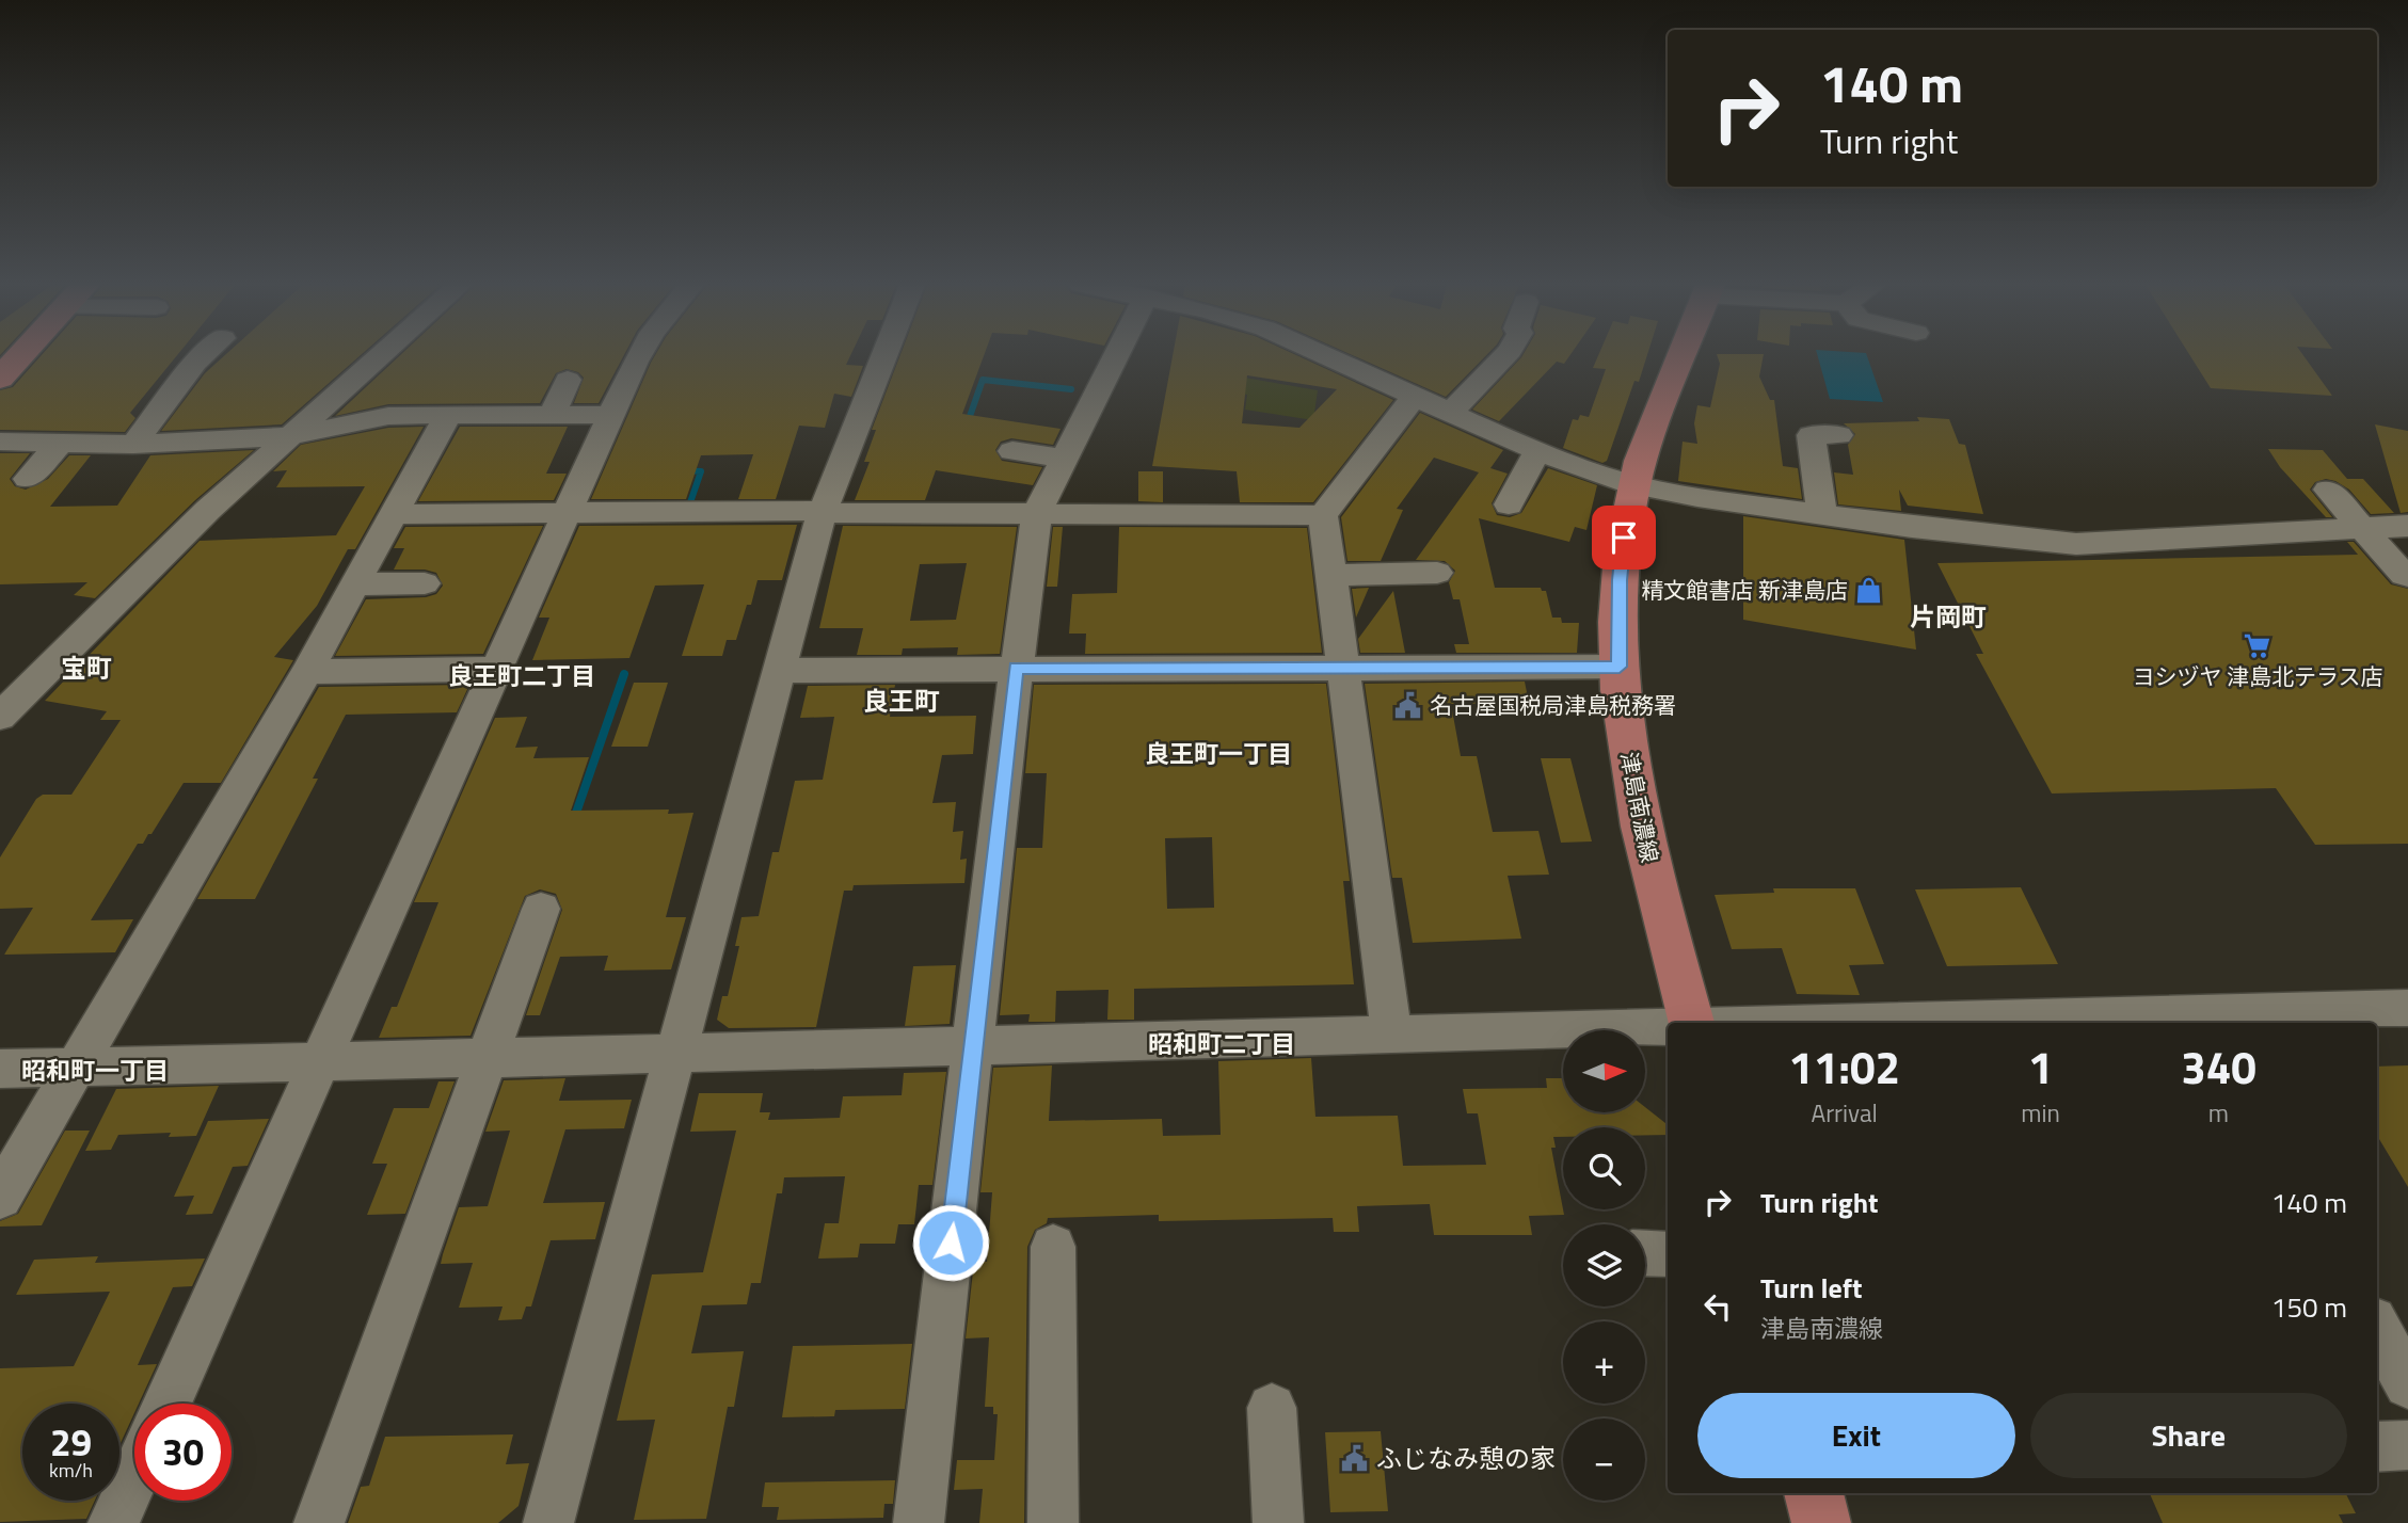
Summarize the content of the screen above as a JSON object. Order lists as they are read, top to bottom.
{
  "streets": {
    "main road": ["津島南濃線"]
  },
  "districts": [
    "片岡町",
    "宝町",
    "良王町二丁目",
    "良王町",
    "良王町一丁目",
    "昭和町二丁目",
    "昭和町一丁目"
  ],
  "places": {
    "shop": ["精文館書店 新津島店"],
    "supermarket": ["ヨシヅヤ 津島北テラス店"],
    "public building": ["名古屋国税局津島税務署", "ふじなみ憩の家"]
  },
  "north": "right",
  "page": {
    "turn": ["140 m", "Turn right"],
    "eta": [
      "11:02",
      "Arrival",
      "1",
      "min",
      "340",
      "m"
    ],
    "map_buttons": ["+", "−"],
    "list": [
      {
        "name": "Turn right",
        "value": "140 m"
      },
      {
        "name": "Turn left",
        "note": "津島南濃線",
        "value": "150 m"
      }
    ],
    "buttons": ["Exit", "Share"],
    "speed": "29 km/h",
    "limit": "30"
  }
}
